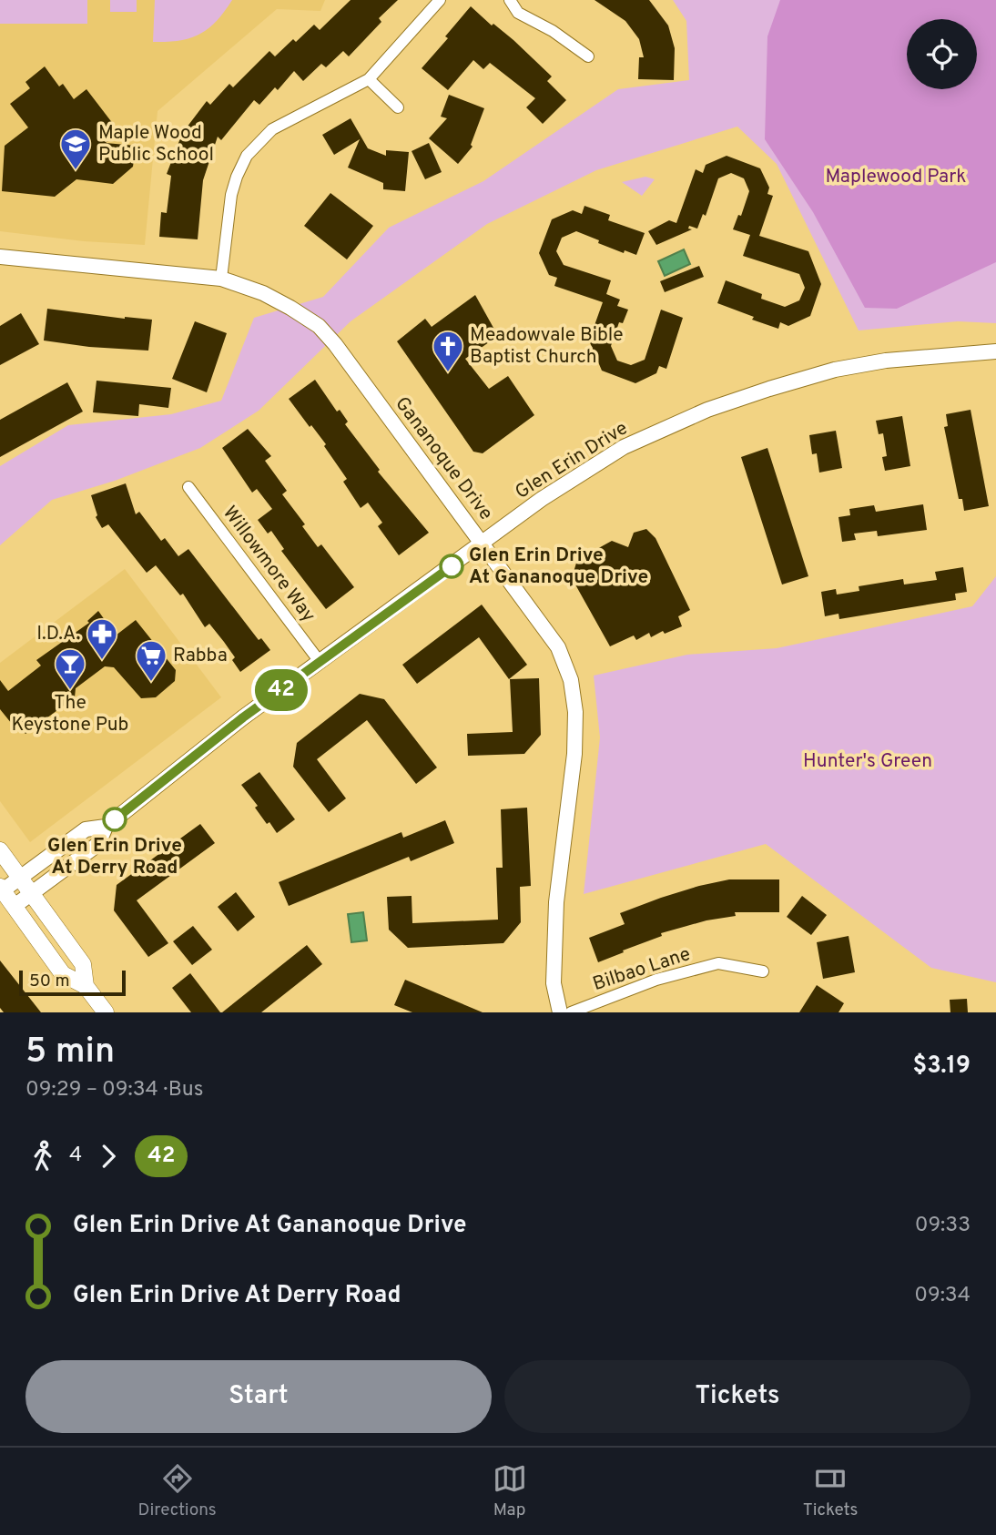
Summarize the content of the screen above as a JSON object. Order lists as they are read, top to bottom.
{
  "streets": {
    "street": [
      "Gananoque Drive",
      "Glen Erin Drive",
      "Willowmore Way",
      "Bilbao Lane"
    ]
  },
  "crossings": [
    ["Gananoque Drive", "Glen Erin Drive"],
    ["Glen Erin Drive", "Willowmore Way"]
  ],
  "parks": ["Maplewood Park", "Hunter's Green"],
  "places": {
    "school or university": ["Maple Wood Public School"],
    "church": ["Meadowvale Bible Baptist Church"],
    "other": ["Glen Erin Drive At Gananoque Drive", "Glen Erin Drive At Derry Road"],
    "pharmacy": ["I.D.A."],
    "supermarket": ["Rabba"],
    "bar": ["The Keystone Pub"]
  },
  "lines": ["bus line 42"],
  "scale_bar": "50 m",
  "page": {
    "on_map": "42",
    "scale": "50 m",
    "heading": ["5 min", "09:29 – 09:34 · Bus", "$3.19"],
    "legs": ["4", "42"],
    "list": [
      {
        "name": "Glen Erin Drive At Gananoque Drive",
        "value": "09:33"
      },
      {
        "name": "Glen Erin Drive At Derry Road",
        "value": "09:34"
      }
    ],
    "buttons": ["Start", "Tickets"],
    "tabs": ["Directions", "Map", "Tickets"]
  }
}
